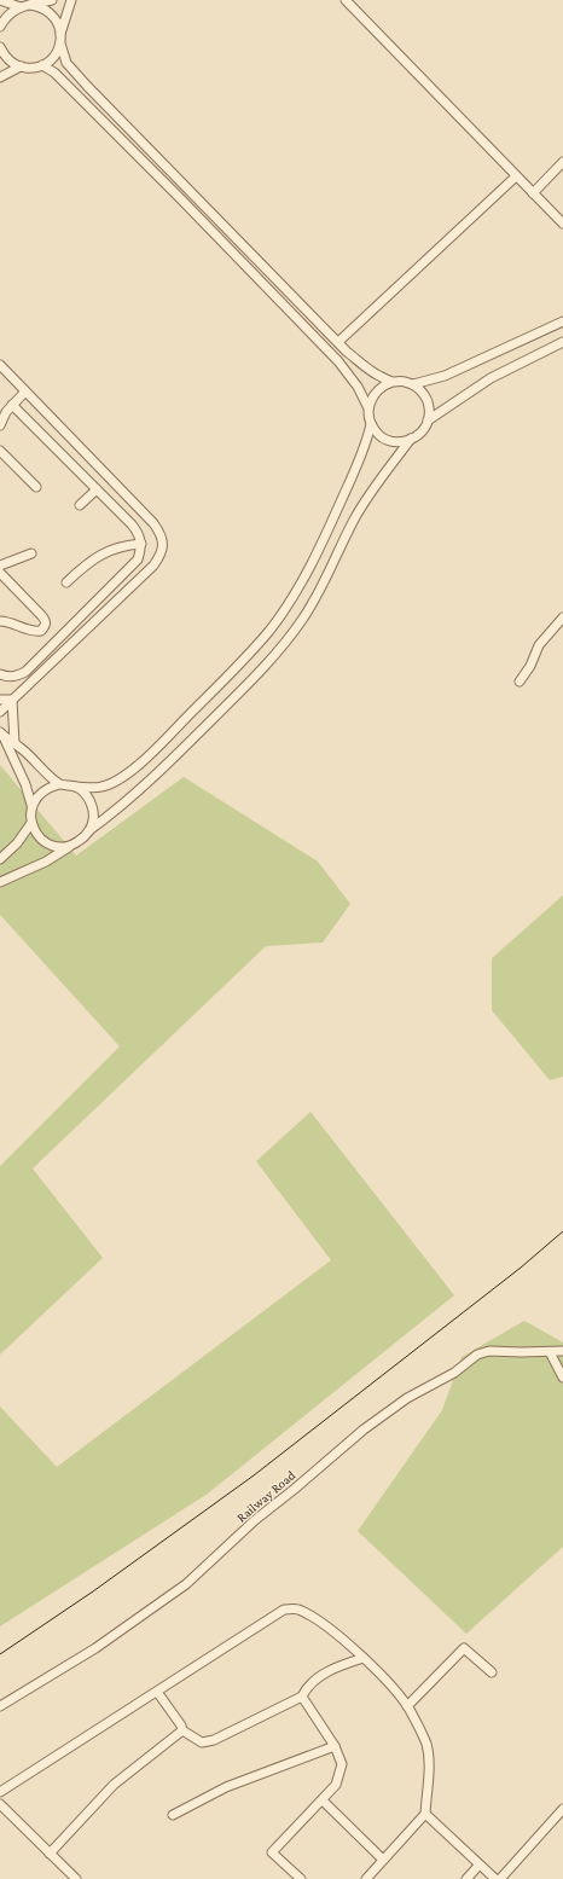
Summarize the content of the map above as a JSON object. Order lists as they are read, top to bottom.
{
  "streets": {
    "street": ["Railway Road"]
  }
}
